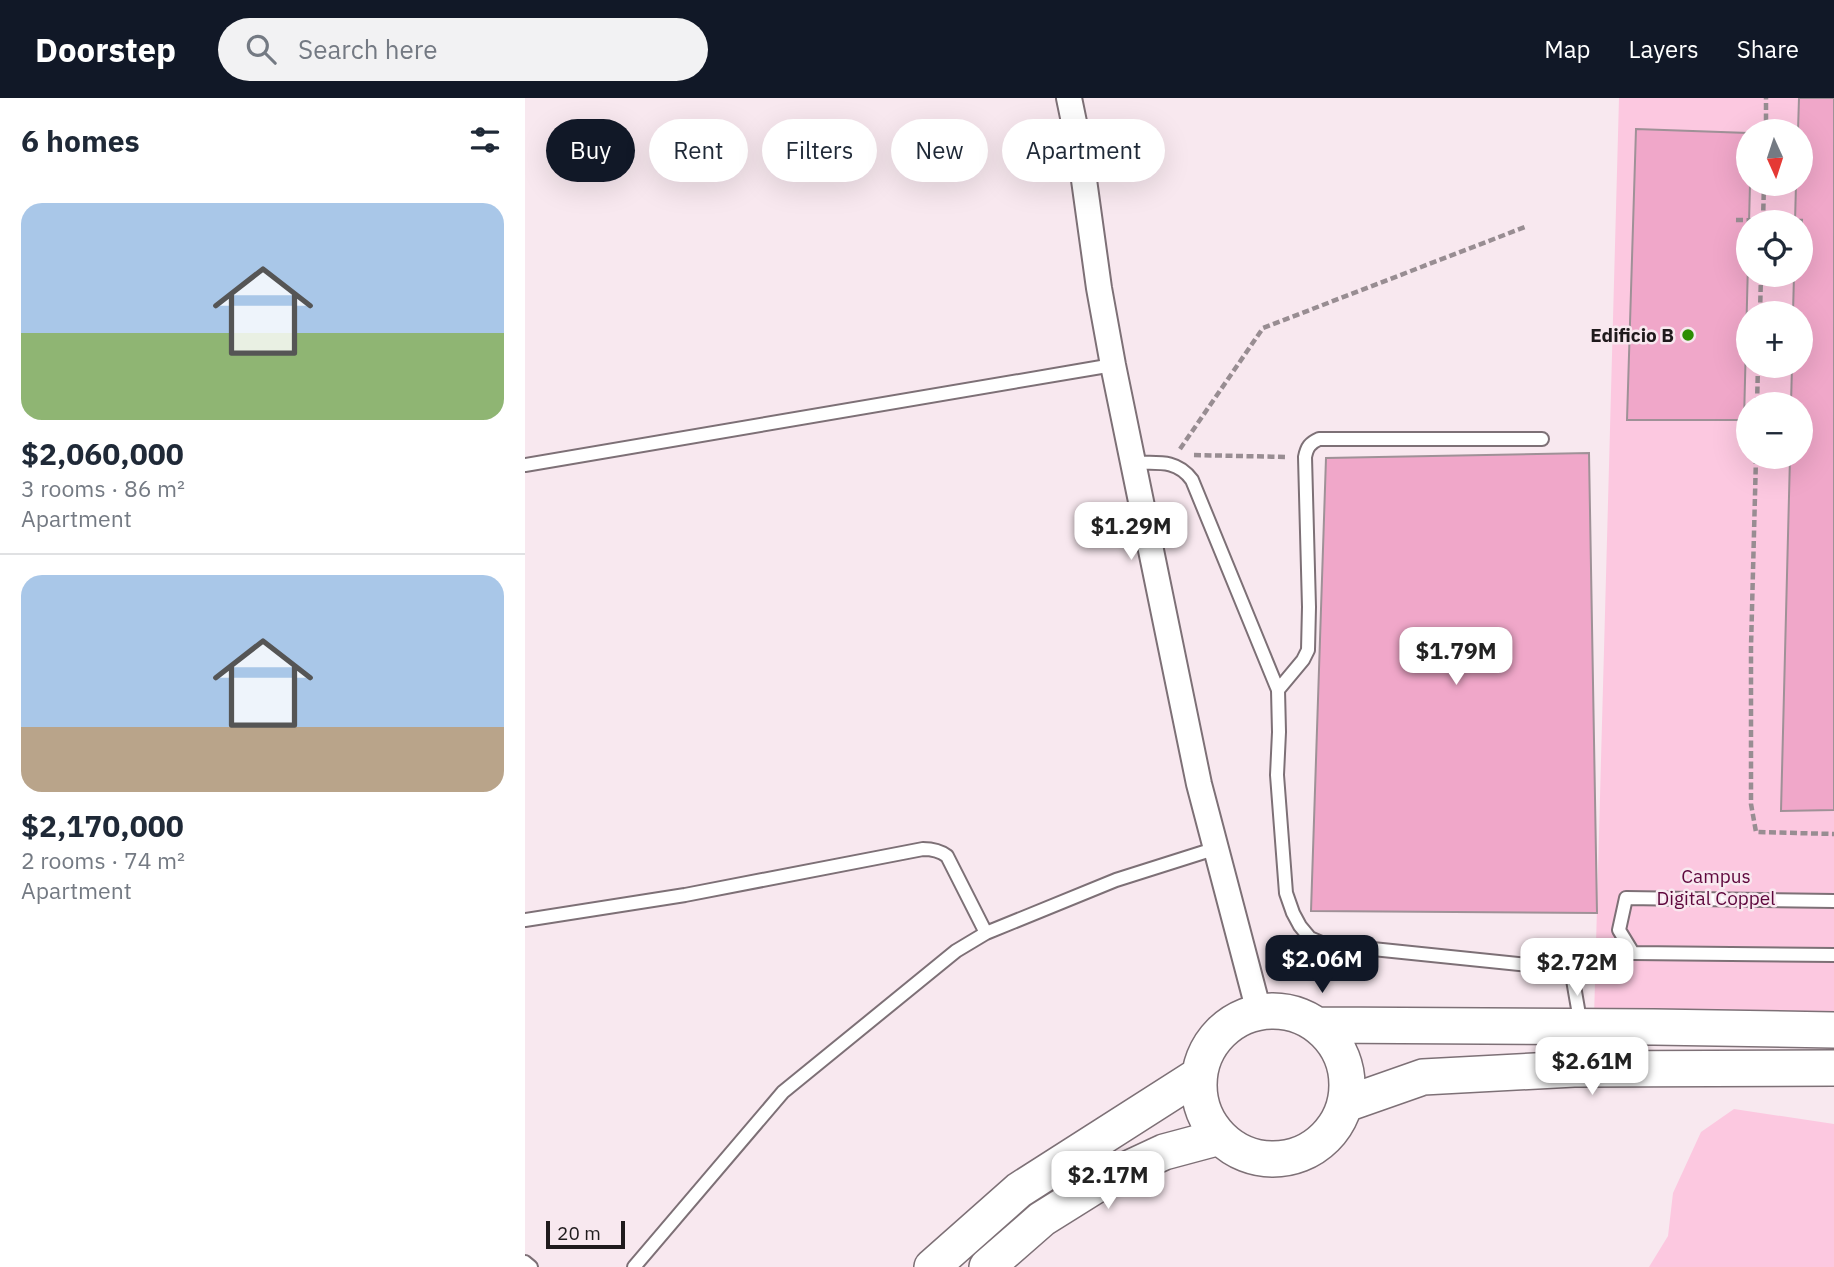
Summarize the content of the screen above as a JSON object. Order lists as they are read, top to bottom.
{
  "parks": ["Campus Digital Coppel"],
  "places": ["Edificio B"],
  "scale_bar": "20 m",
  "north": "bottom",
  "page": {
    "header": "Doorstep",
    "search": "Search here",
    "nav": ["Map", "Layers", "Share"],
    "heading": "6 homes",
    "map_buttons": ["+", "−"],
    "chip": [
      "Buy",
      "Rent",
      "Filters",
      "New",
      "Apartment"
    ],
    "list": [
      {
        "name": "$2,060,000",
        "note": "3 rooms · 86 m² · Apartment"
      },
      {
        "name": "$2,170,000",
        "note": "2 rooms · 74 m² · Apartment"
      }
    ],
    "price": [
      "$1.29M",
      "$1.79M",
      "$2.06M",
      "$2.72M",
      "$2.61M",
      "$2.17M"
    ],
    "scale": "20 m"
  }
}
